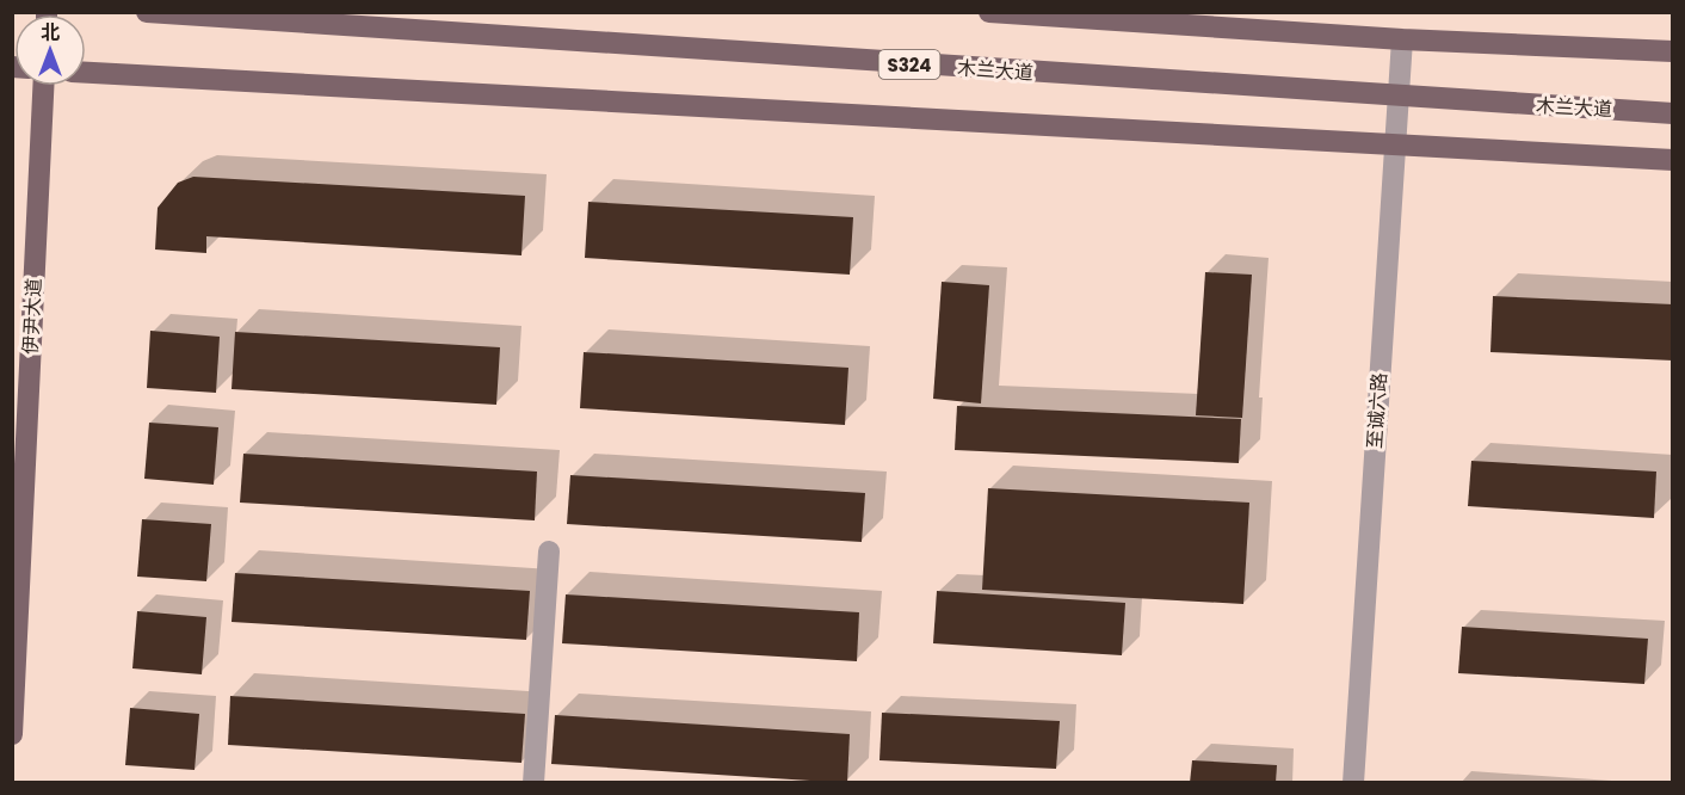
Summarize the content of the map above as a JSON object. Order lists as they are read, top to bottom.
{
  "streets": {
    "main road": ["S324", "木兰大道", "伊尹大道"],
    "street": ["至诚六路"]
  },
  "crossings": [
    ["木兰大道", "至诚六路"]
  ],
  "north": "top"
}
